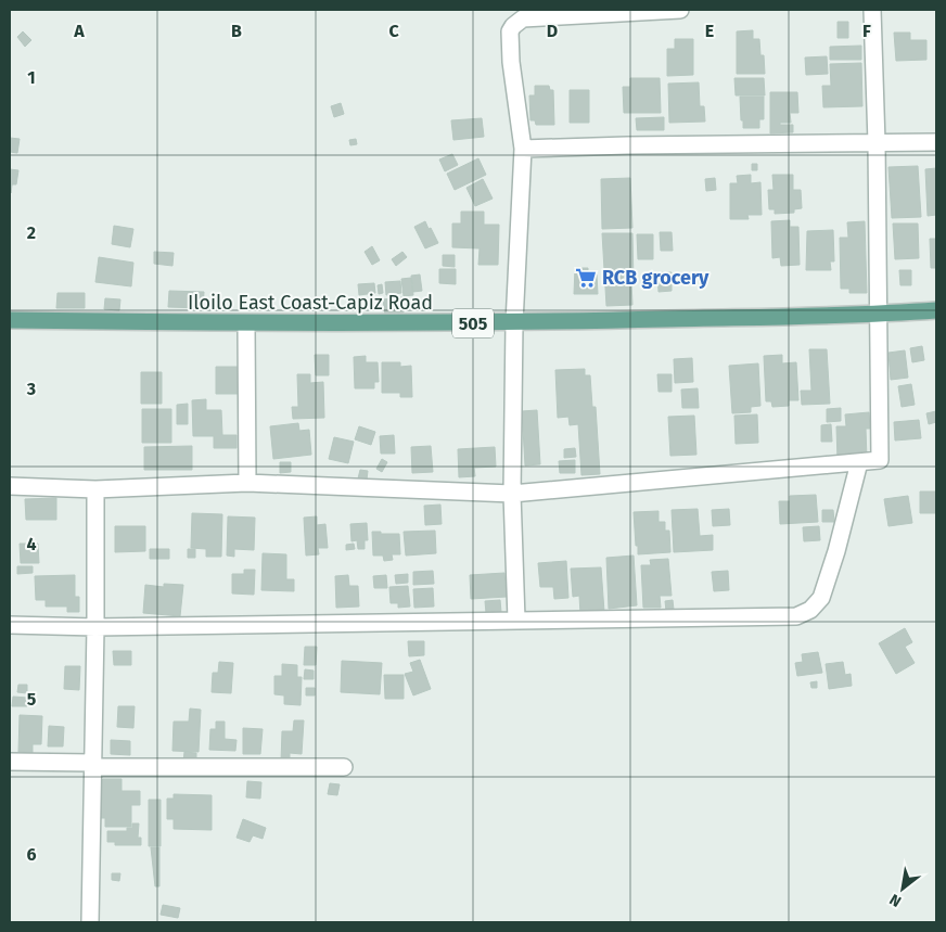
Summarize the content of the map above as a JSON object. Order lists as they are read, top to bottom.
{
  "streets": {
    "main road": ["Iloilo East Coast-Capiz Road", "505"]
  },
  "places": {
    "supermarket": ["RCB grocery"]
  },
  "north": "bottom left",
  "grid": {
    "columns": [
      "A",
      "B",
      "C",
      "D",
      "E",
      "F"
    ],
    "rows": [
      "1",
      "2",
      "3",
      "4",
      "5",
      "6"
    ]
  }
}
